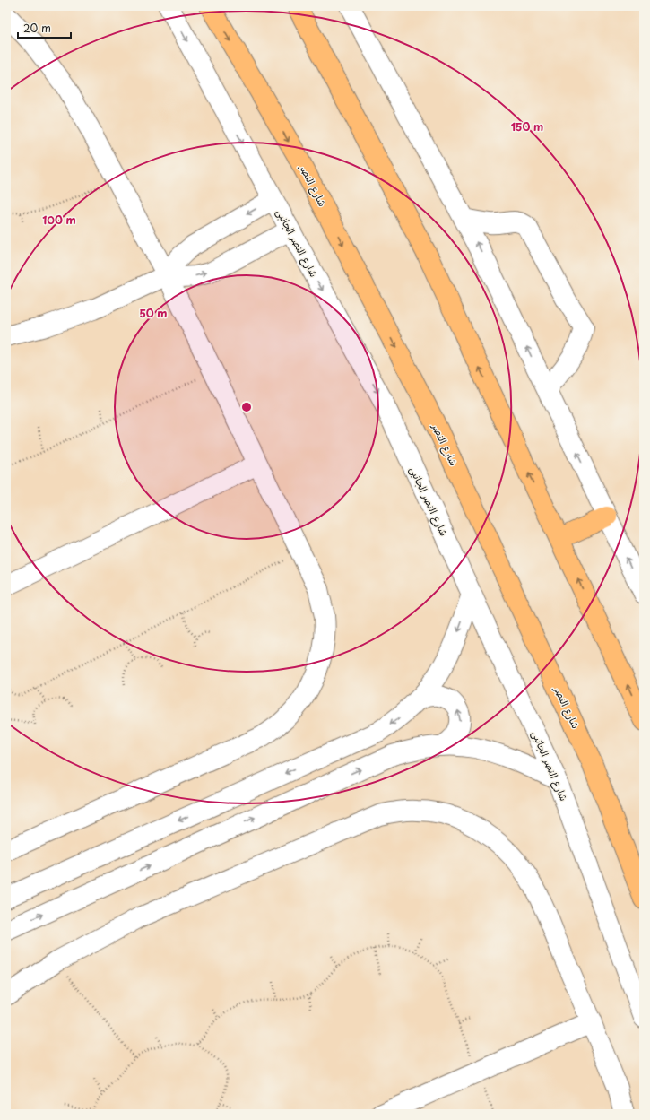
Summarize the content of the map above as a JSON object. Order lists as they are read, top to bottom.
{
  "streets": {
    "main road": ["شارع النصر"],
    "street": ["شارع النصر الجانبى"]
  },
  "scale_bar": "20 m",
  "rings": ["150 m", "100 m", "50 m"]
}
